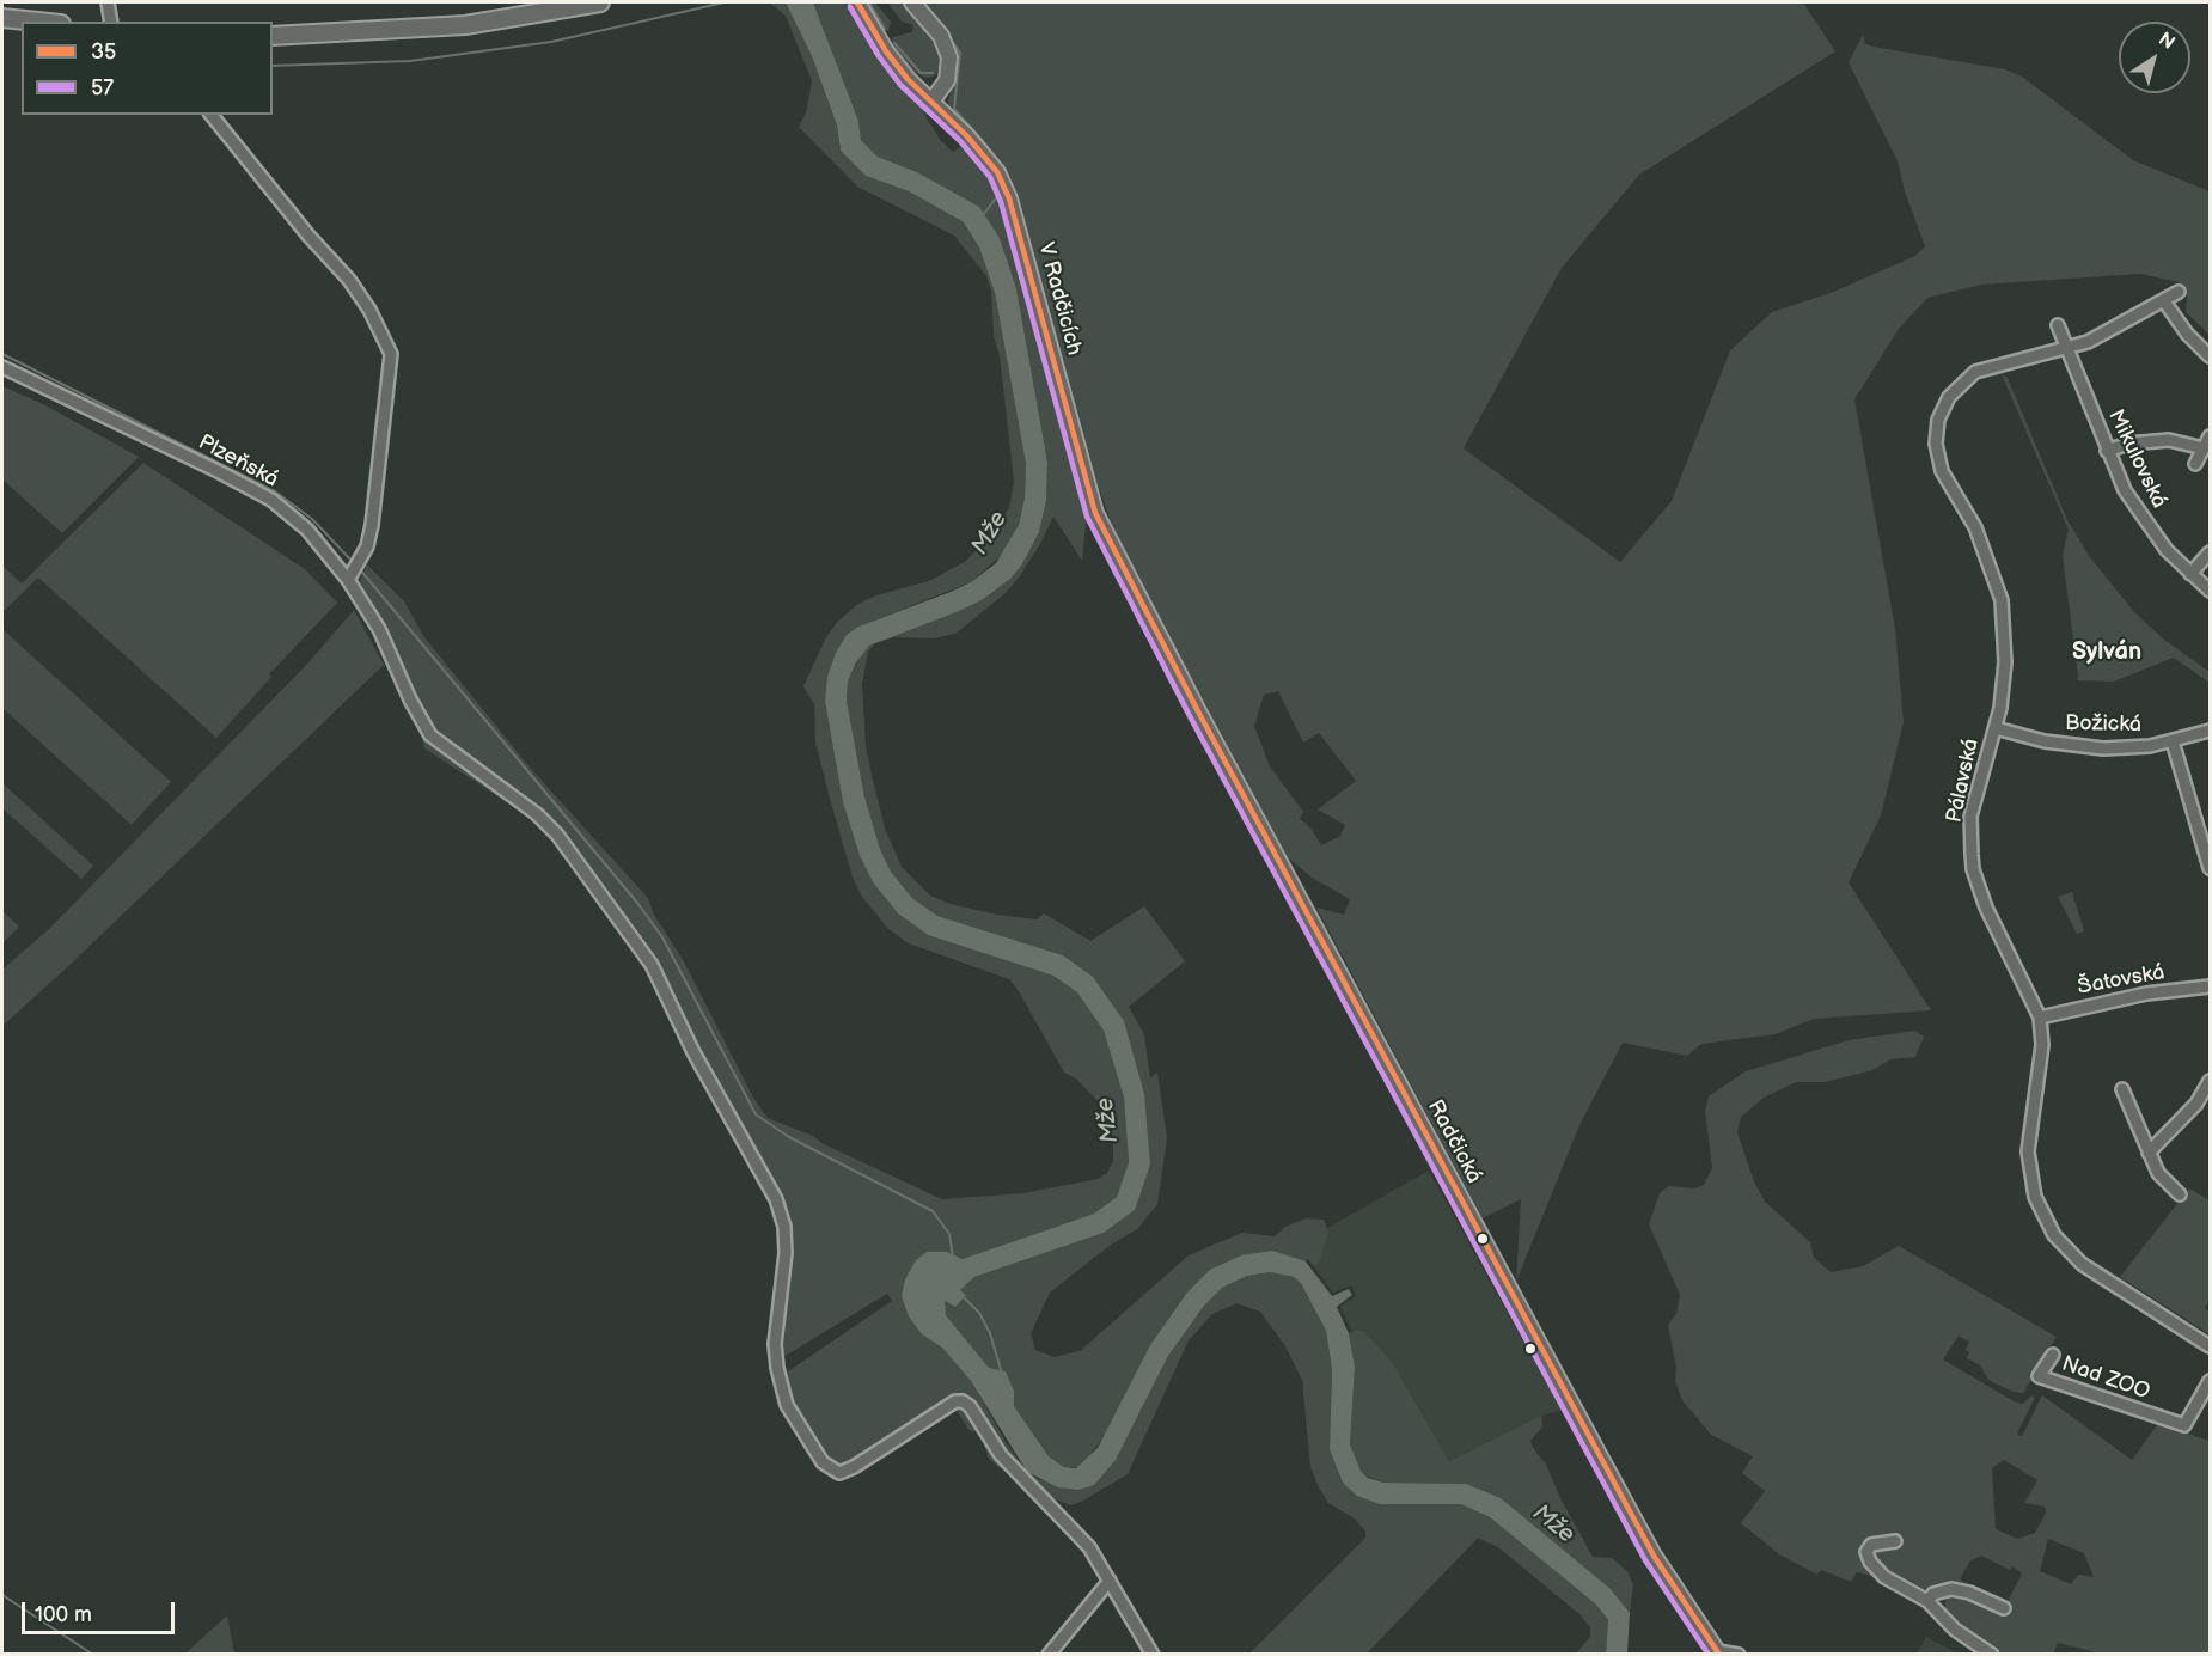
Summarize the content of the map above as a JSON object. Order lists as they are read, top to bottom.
{
  "streets": {
    "street": [
      "V Radčicích",
      "Mikulovská",
      "Plzeňská",
      "Božická",
      "Pálavská",
      "Šatovská",
      "Radčická",
      "Nad ZOO"
    ]
  },
  "crossings": [
    ["V Radčicích", "Radčická"],
    ["Mikulovská", "Pálavská"],
    ["Božická", "Pálavská"],
    ["Pálavská", "Šatovská"]
  ],
  "districts": ["Sylván"],
  "water": ["Mže"],
  "lines": ["transit line 35", "transit line 57"],
  "legend": ["35", "57"],
  "scale_bar": "100 m",
  "north": "top right"
}
